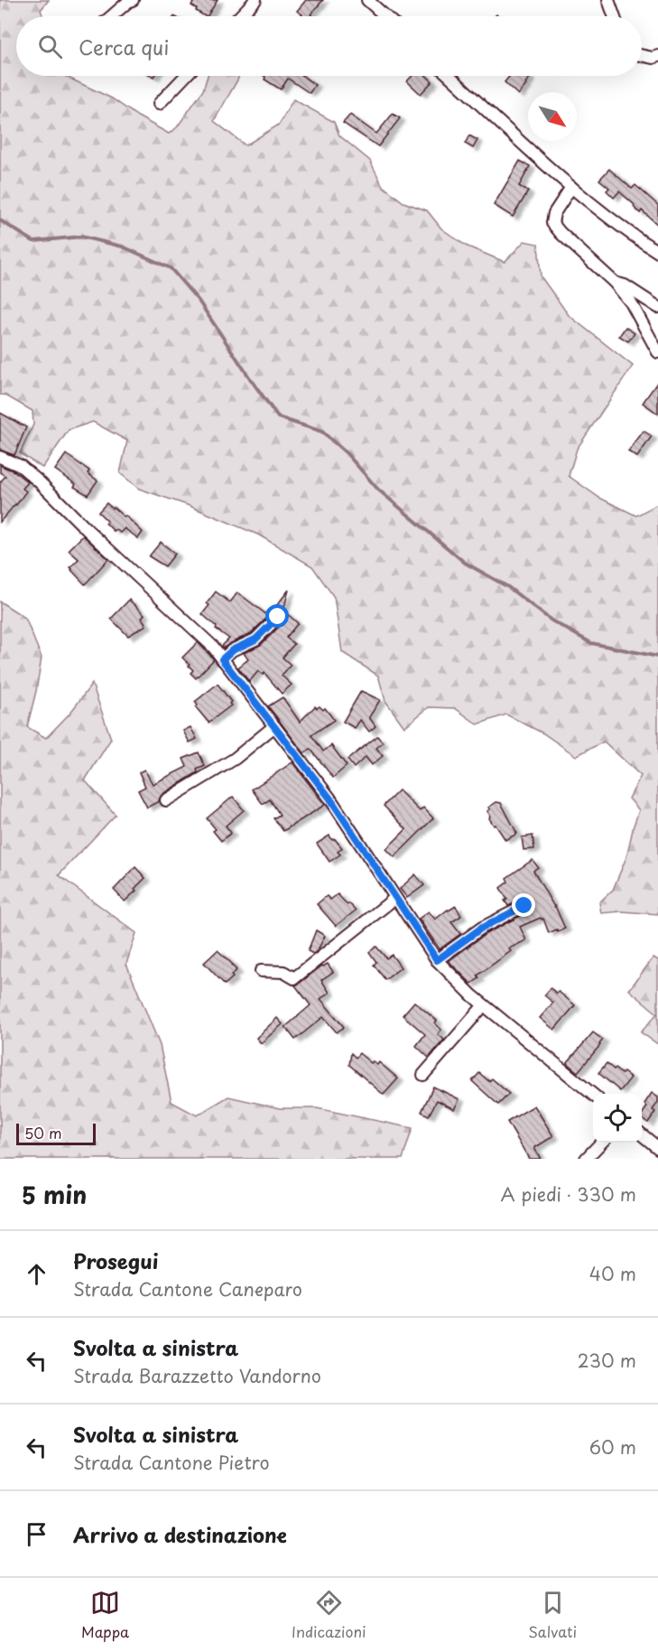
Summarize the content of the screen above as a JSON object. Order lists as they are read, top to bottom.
{
  "scale_bar": "50 m",
  "north": "bottom right",
  "page": {
    "search": "Cerca qui",
    "scale": "50 m",
    "heading": ["5 min", "A piedi · 330 m"],
    "list": [
      ["Prosegui", "Strada Cantone Caneparo", "40 m"],
      ["Svolta a sinistra", "Strada Barazzetto Vandorno", "230 m"],
      ["Svolta a sinistra", "Strada Cantone Pietro", "60 m"],
      "Arrivo a destinazione"
    ],
    "nav": ["Mappa", "Indicazioni", "Salvati"]
  }
}
